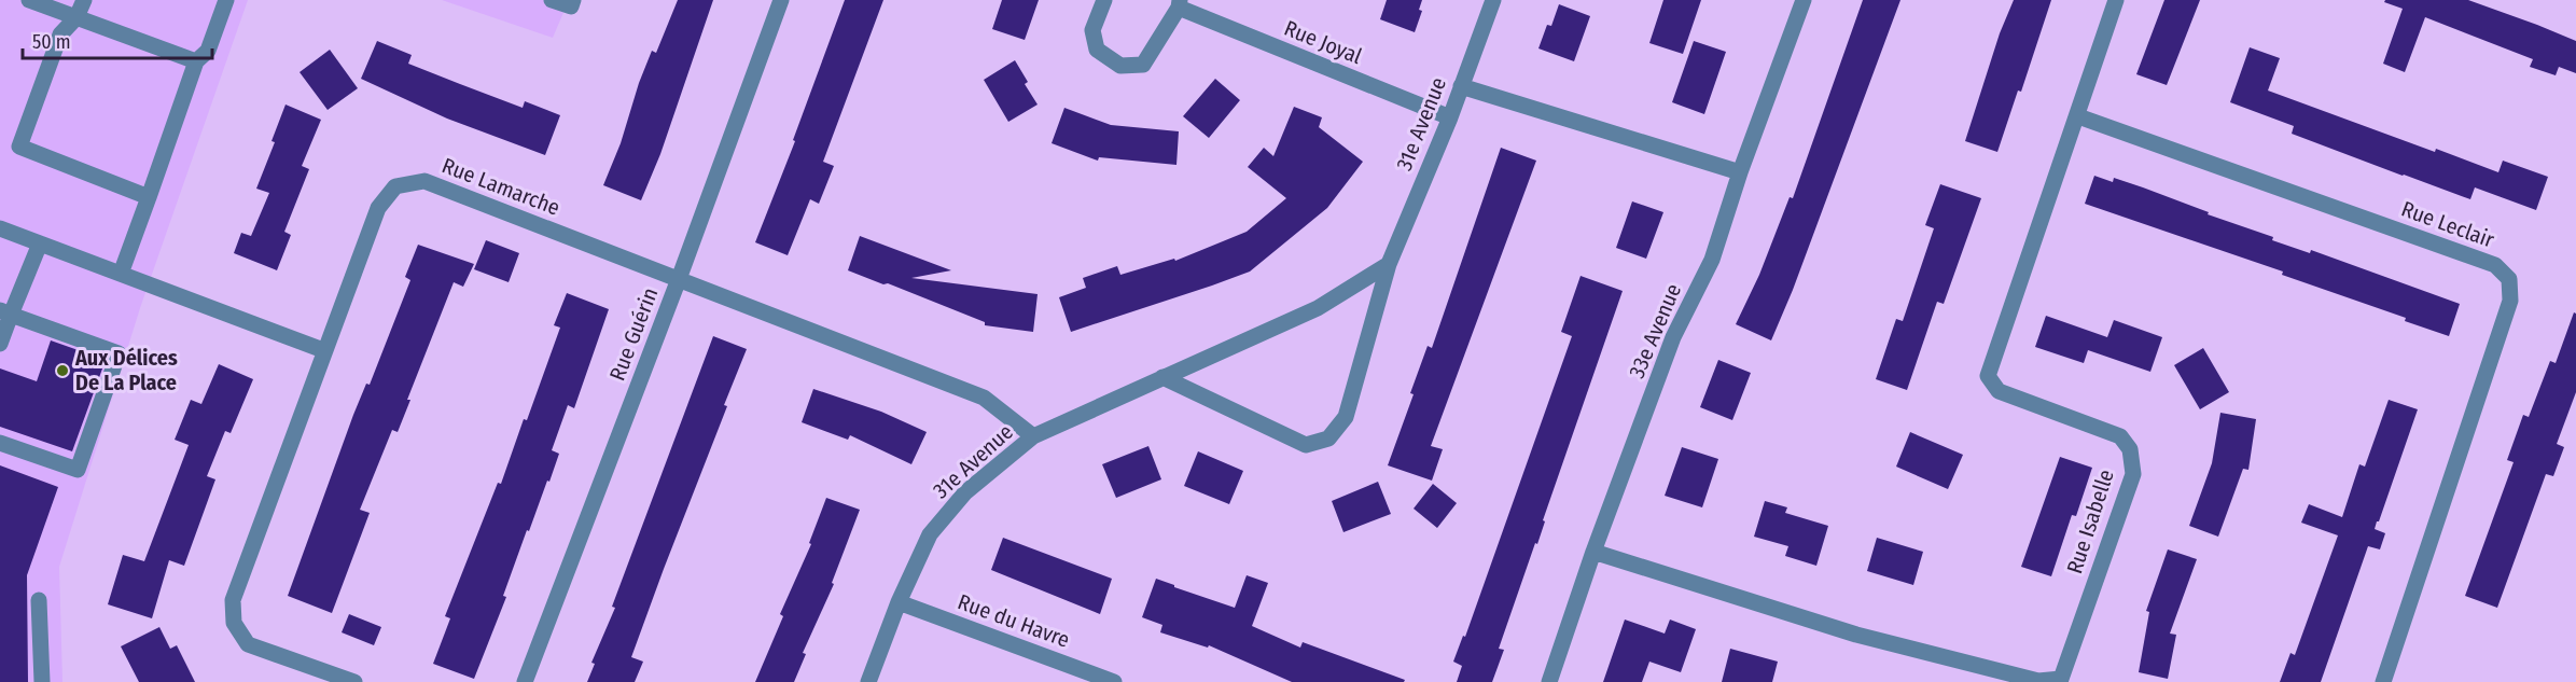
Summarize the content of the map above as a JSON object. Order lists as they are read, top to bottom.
{
  "streets": {
    "street": [
      "Rue Joyal",
      "31e Avenue",
      "Rue Lamarche",
      "Rue Leclair",
      "33e Avenue",
      "Rue Guérin",
      "Rue Isabelle",
      "Rue du Havre"
    ]
  },
  "crossings": [
    ["Rue Joyal", "31e Avenue"],
    ["31e Avenue", "Rue Lamarche"],
    ["31e Avenue", "Rue du Havre"],
    ["Rue Lamarche", "Rue Guérin"],
    ["Rue Leclair", "Rue Isabelle"],
    ["33e Avenue", "Rue Isabelle"]
  ],
  "places": ["Aux Délices De La Place"],
  "scale_bar": "50 m"
}
